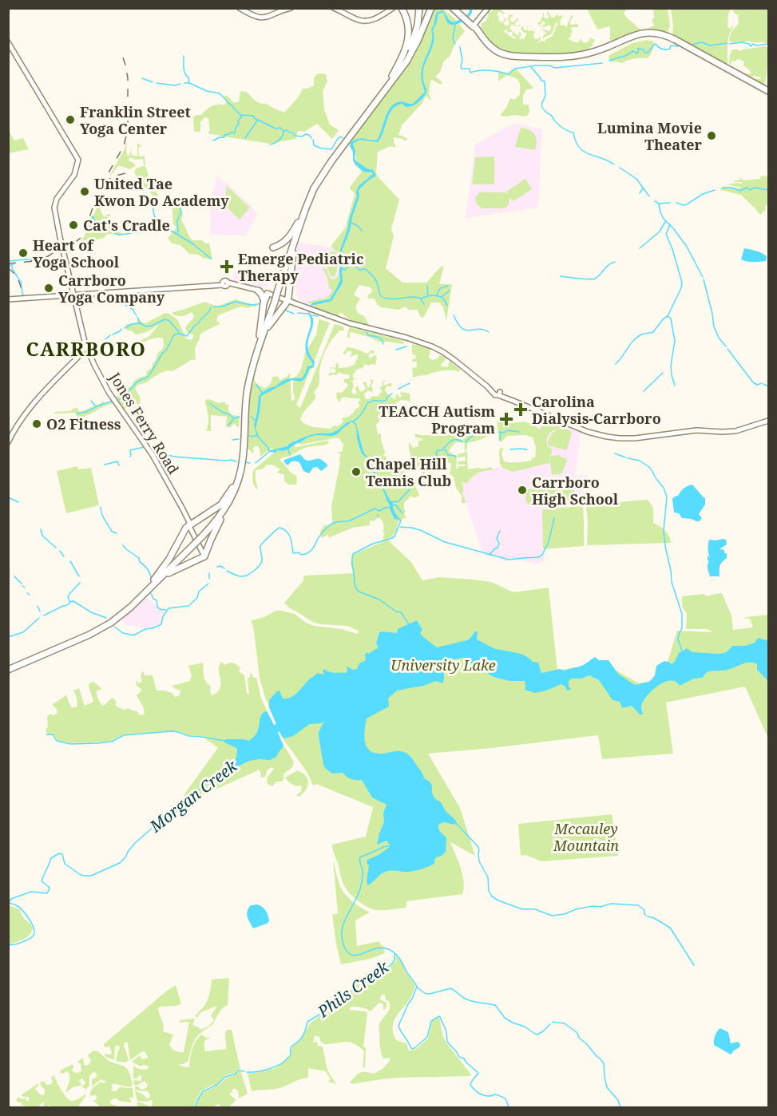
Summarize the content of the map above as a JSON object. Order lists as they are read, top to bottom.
{
  "streets": {
    "main road": ["Jones Ferry Road"]
  },
  "districts": ["CARRBORO"],
  "water": ["Morgan Creek", "Phils Creek"],
  "parks": ["University Lake", "Mccauley Mountain"],
  "places": {
    "other": [
      "Franklin Street Yoga Center",
      "Lumina Movie Theater",
      "United Tae Kwon Do Academy",
      "Cat's Cradle",
      "Heart of Yoga School",
      "Carrboro Yoga Company",
      "O2 Fitness",
      "Chapel Hill Tennis Club",
      "Carrboro High School"
    ],
    "health": ["Emerge Pediatric Therapy", "Carolina Dialysis-Carrboro", "TEACCH Autism Program"]
  }
}
